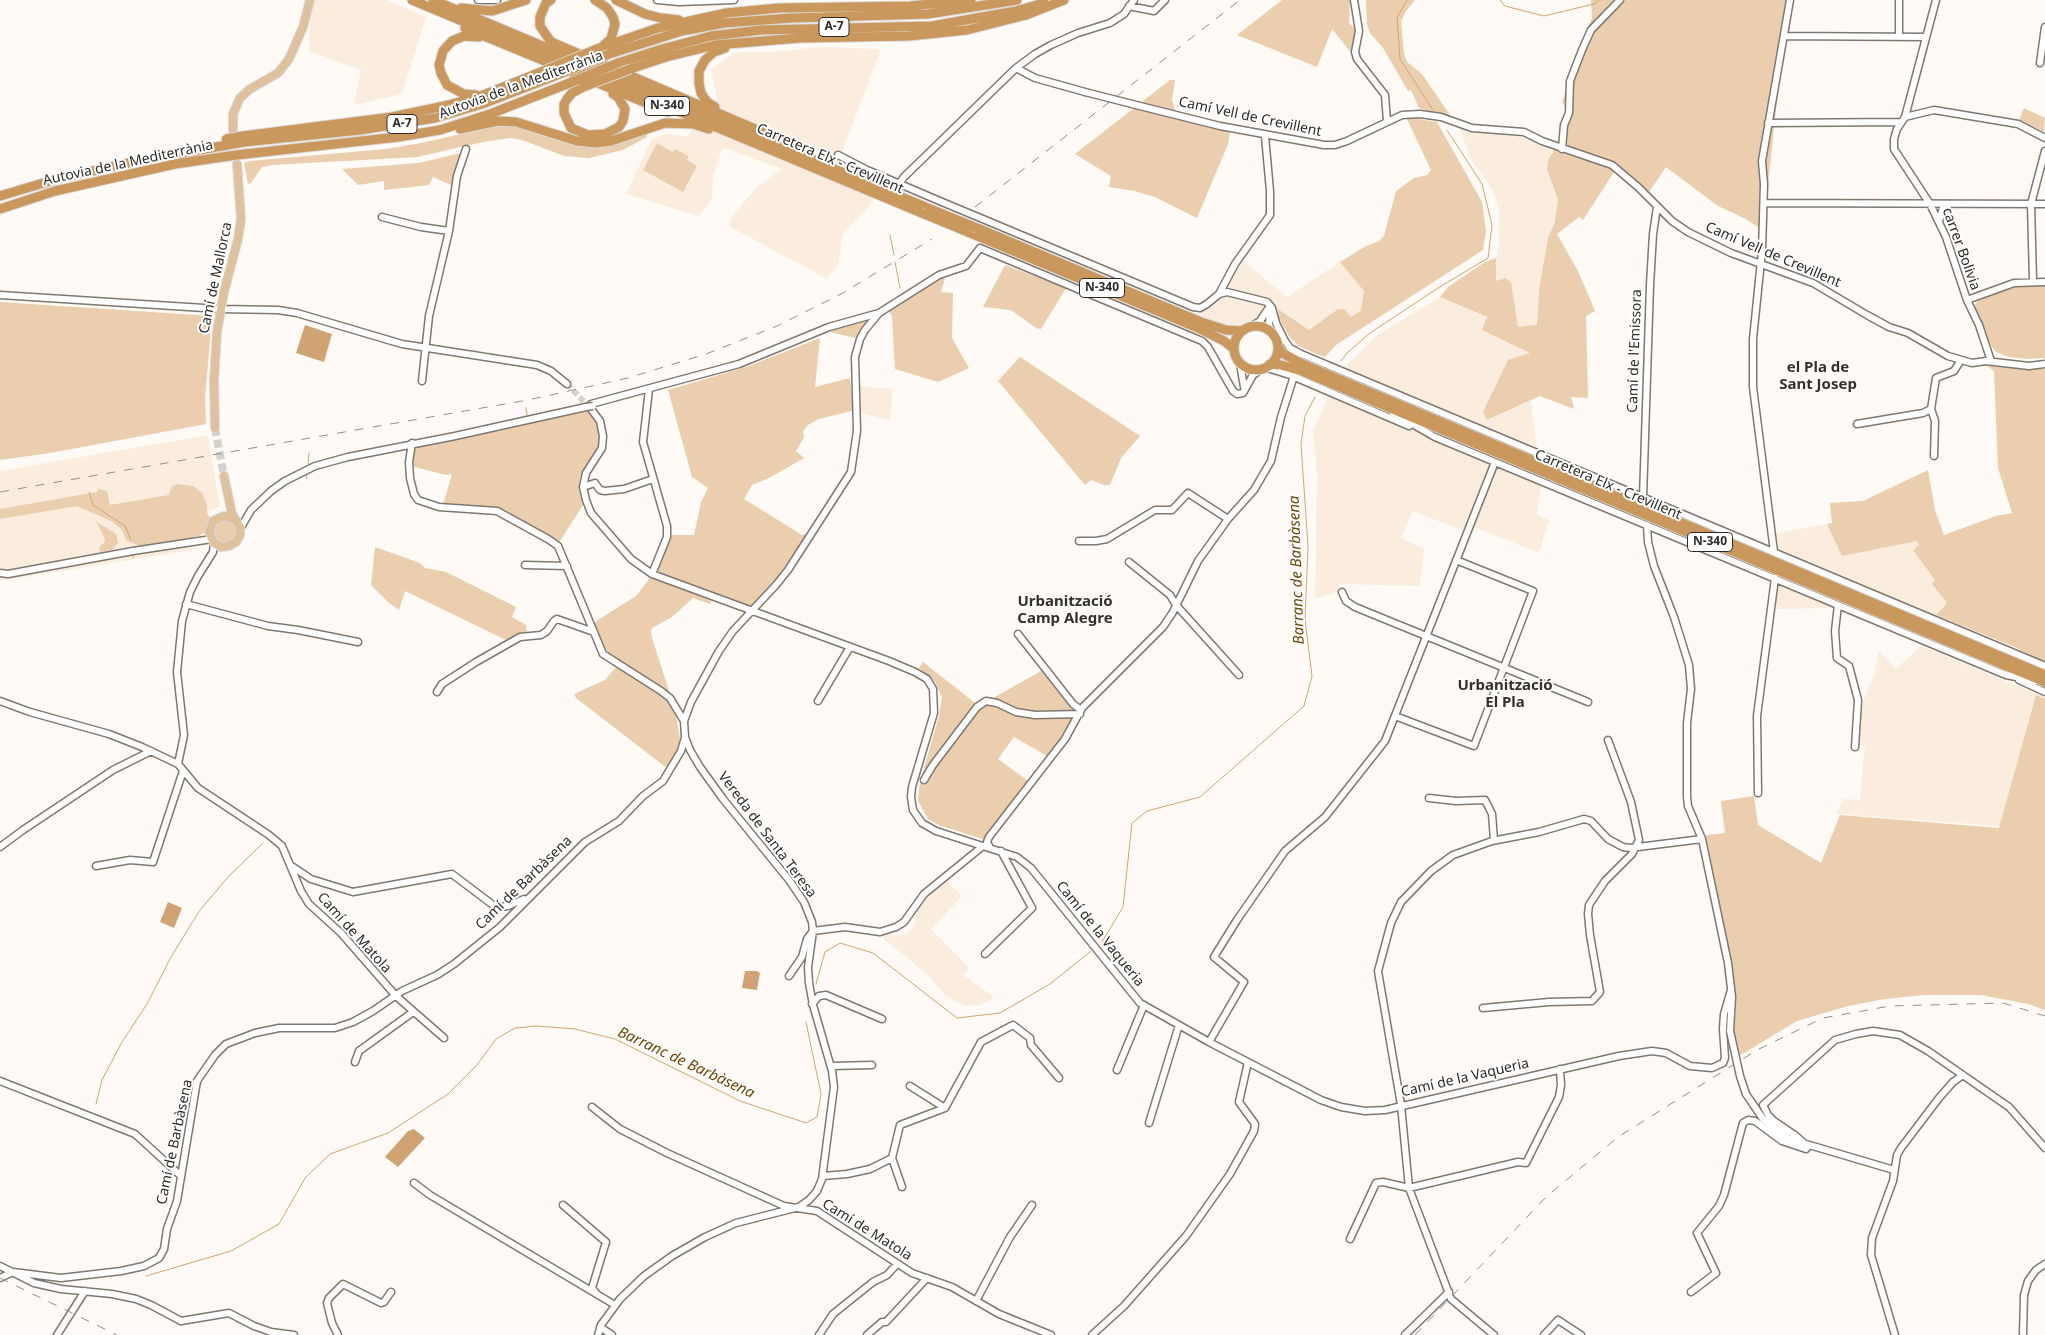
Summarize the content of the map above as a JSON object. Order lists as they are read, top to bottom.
{
  "streets": {
    "highway": [
      "A-7",
      "Autovia de la Mediterrània",
      "N-340",
      "Carretera Elx - Crevillent"
    ],
    "main road": ["Camí de Mallorca"],
    "street": [
      "Camí Vell de Crevillent",
      "carrer Bolivia",
      "Camí de l'Emissora",
      "Vereda de Santa Teresa",
      "Camí de Barbàsena",
      "Camí de Matola",
      "Camí de la Vaqueria"
    ]
  },
  "crossings": [
    ["N-340", "Carretera Elx - Crevillent"],
    ["Camí Vell de Crevillent", "carrer Bolivia"],
    ["Camí Vell de Crevillent", "Camí de l'Emissora"],
    ["Vereda de Santa Teresa", "Camí de Barbàsena"],
    ["Vereda de Santa Teresa", "Camí de Matola"],
    ["Vereda de Santa Teresa", "Camí de la Vaqueria"],
    ["Camí de Barbàsena", "Camí de Matola"]
  ],
  "districts": ["el Pla de Sant Josep", "Urbanització Camp Alegre", "Urbanització El Pla"],
  "water": ["Barranc de Barbàsena"]
}
